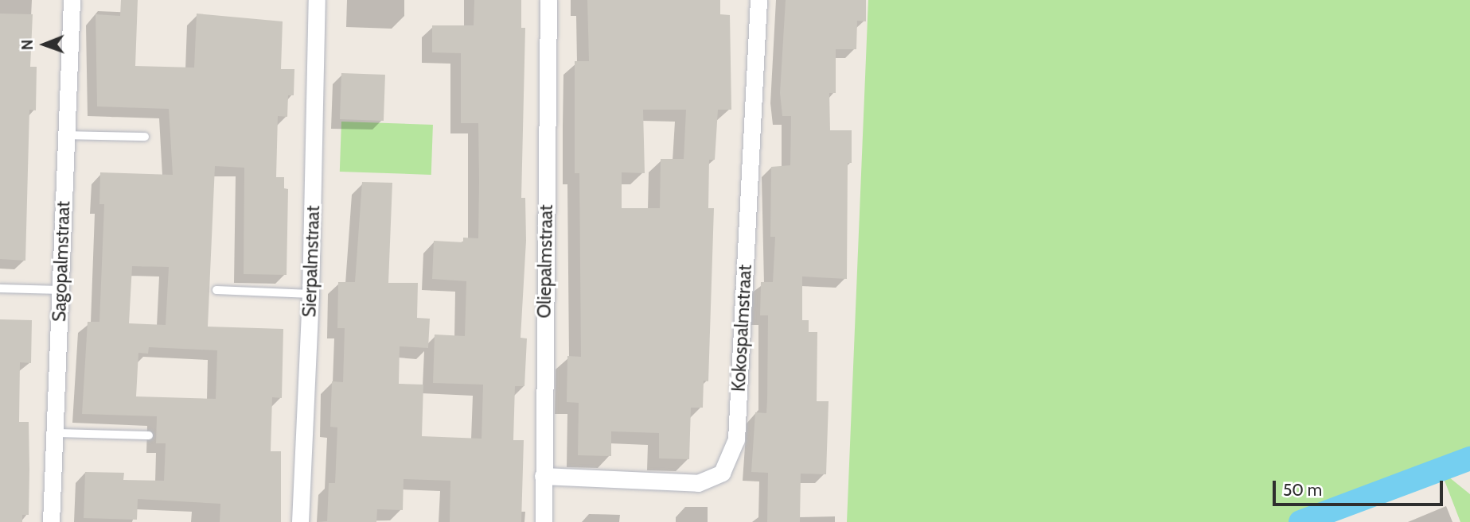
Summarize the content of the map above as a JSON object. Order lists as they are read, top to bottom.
{
  "streets": {
    "street": [
      "Sagopalmstraat",
      "Sierpalmstraat",
      "Oliepalmstraat",
      "Kokospalmstraat"
    ]
  },
  "crossings": [
    ["Oliepalmstraat", "Kokospalmstraat"]
  ],
  "scale_bar": "50 m",
  "north": "left"
}
